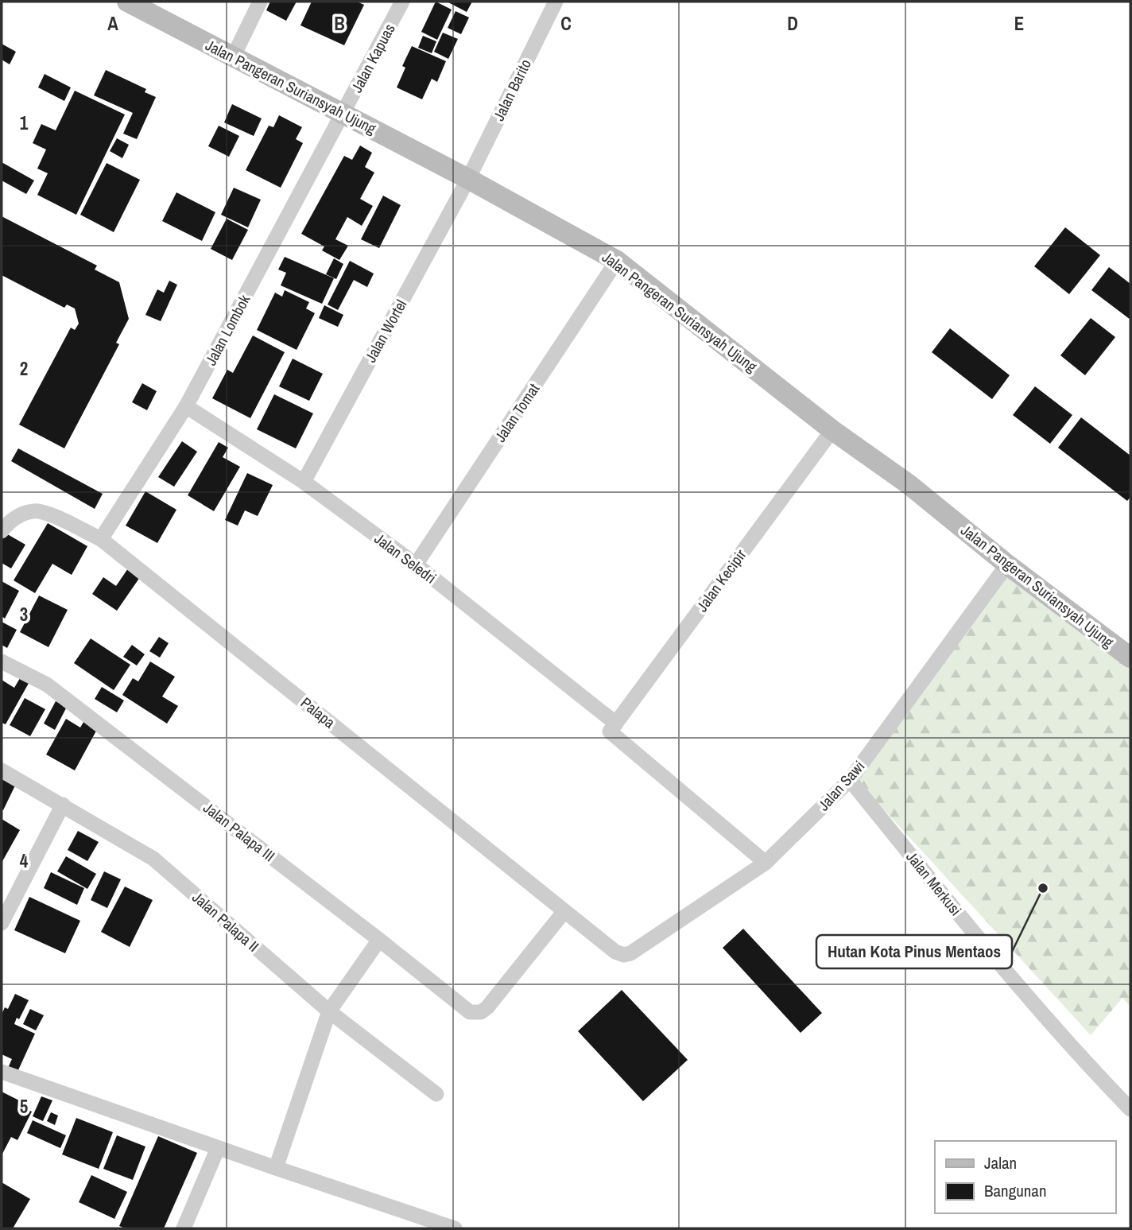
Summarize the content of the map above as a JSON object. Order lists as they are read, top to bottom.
{
  "streets": {
    "main road": ["Jalan Pangeran Suriansyah Ujung"],
    "street": [
      "Jalan Kapuas",
      "Jalan Barito",
      "Jalan Lombok",
      "Jalan Wortel",
      "Jalan Tomat",
      "Jalan Seledri",
      "Jalan Kecipir",
      "Palapa",
      "Jalan Sawi",
      "Jalan Palapa III",
      "Jalan Merkusi",
      "Jalan Palapa II"
    ]
  },
  "crossings": [
    ["Jalan Kapuas", "Jalan Pangeran Suriansyah Ujung"],
    ["Jalan Kapuas", "Jalan Lombok"],
    ["Jalan Pangeran Suriansyah Ujung", "Jalan Barito"],
    ["Jalan Pangeran Suriansyah Ujung", "Jalan Lombok"],
    ["Jalan Pangeran Suriansyah Ujung", "Jalan Wortel"],
    ["Jalan Pangeran Suriansyah Ujung", "Jalan Tomat"],
    ["Jalan Pangeran Suriansyah Ujung", "Jalan Kecipir"],
    ["Jalan Pangeran Suriansyah Ujung", "Jalan Sawi"],
    ["Jalan Barito", "Jalan Wortel"],
    ["Jalan Lombok", "Jalan Seledri"],
    ["Jalan Lombok", "Palapa"],
    ["Jalan Wortel", "Jalan Seledri"],
    ["Jalan Tomat", "Jalan Seledri"],
    ["Jalan Seledri", "Jalan Kecipir"],
    ["Jalan Seledri", "Jalan Sawi"],
    ["Palapa", "Jalan Sawi"],
    ["Palapa", "Jalan Palapa III"],
    ["Jalan Sawi", "Jalan Merkusi"]
  ],
  "places": ["Hutan Kota Pinus Mentaos"],
  "legend": ["Jalan", "Bangunan"],
  "grid": {
    "columns": [
      "A",
      "B",
      "C",
      "D",
      "E"
    ],
    "rows": [
      "1",
      "2",
      "3",
      "4",
      "5"
    ]
  }
}
